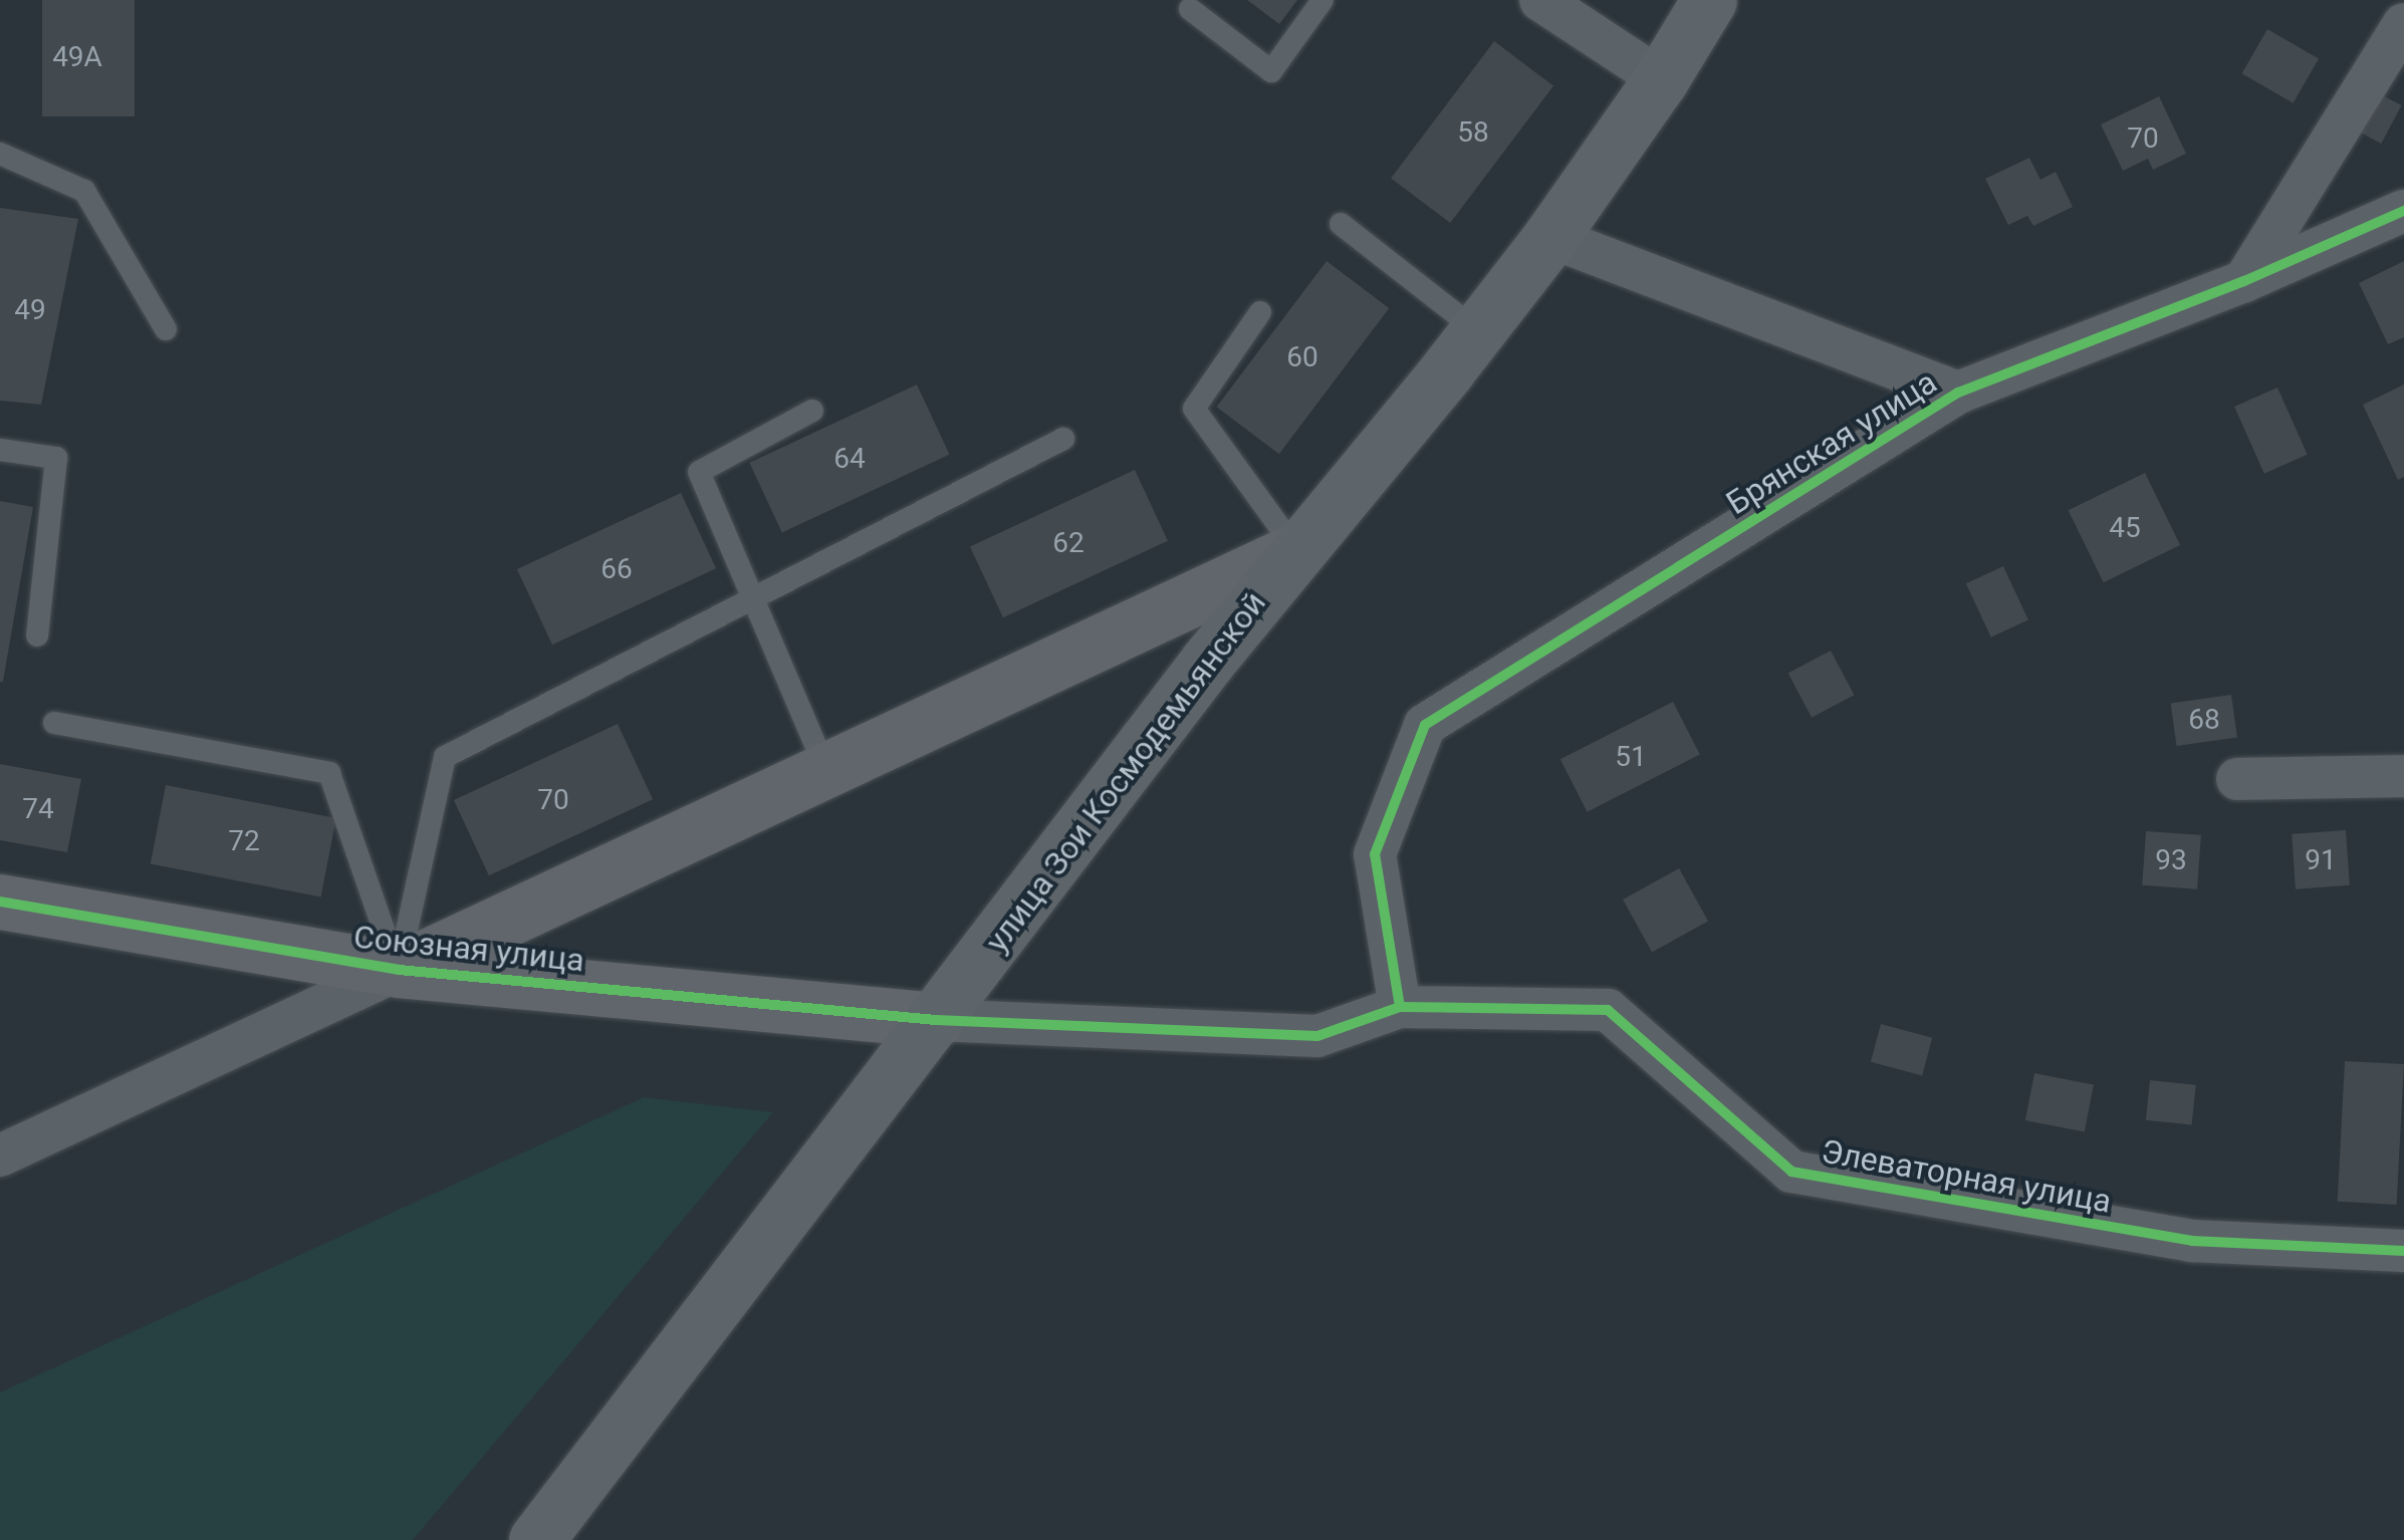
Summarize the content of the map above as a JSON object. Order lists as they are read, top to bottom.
{
  "streets": {
    "main road": ["улица Зои Космодемьянской"],
    "street": ["Брянская улица", "Союзная улица", "Элеваторная улица"]
  },
  "crossings": [
    ["Брянская улица", "Элеваторная улица"],
    ["улица Зои Космодемьянской", "Союзная улица"]
  ],
  "house_numbers": [
    "49А",
    "58",
    "70",
    "49",
    "60",
    "64",
    "45",
    "62",
    "66",
    "68",
    "51",
    "70",
    "74",
    "72",
    "93",
    "91"
  ]
}
